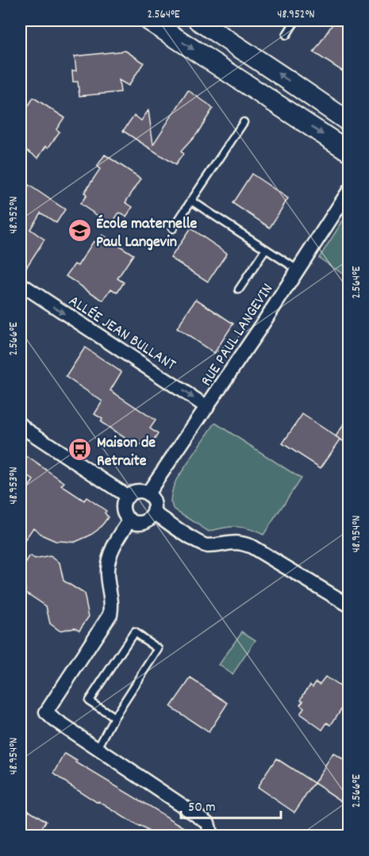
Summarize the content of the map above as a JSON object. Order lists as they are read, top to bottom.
{
  "streets": {
    "street": ["ALLÉE JEAN BULLANT", "RUE PAUL LANGEVIN"]
  },
  "crossings": [
    ["ALLÉE JEAN BULLANT", "RUE PAUL LANGEVIN"]
  ],
  "one_way": ["ALLÉE JEAN BULLANT"],
  "places": {
    "school or university": ["École maternelle Paul Langevin"],
    "bus stop": ["Maison de Retraite"]
  },
  "scale_bar": "50 m",
  "coordinates": [
    "2.564°E",
    "48.952°N",
    "2.566°E",
    "48.953°N",
    "48.954°N"
  ]
}
